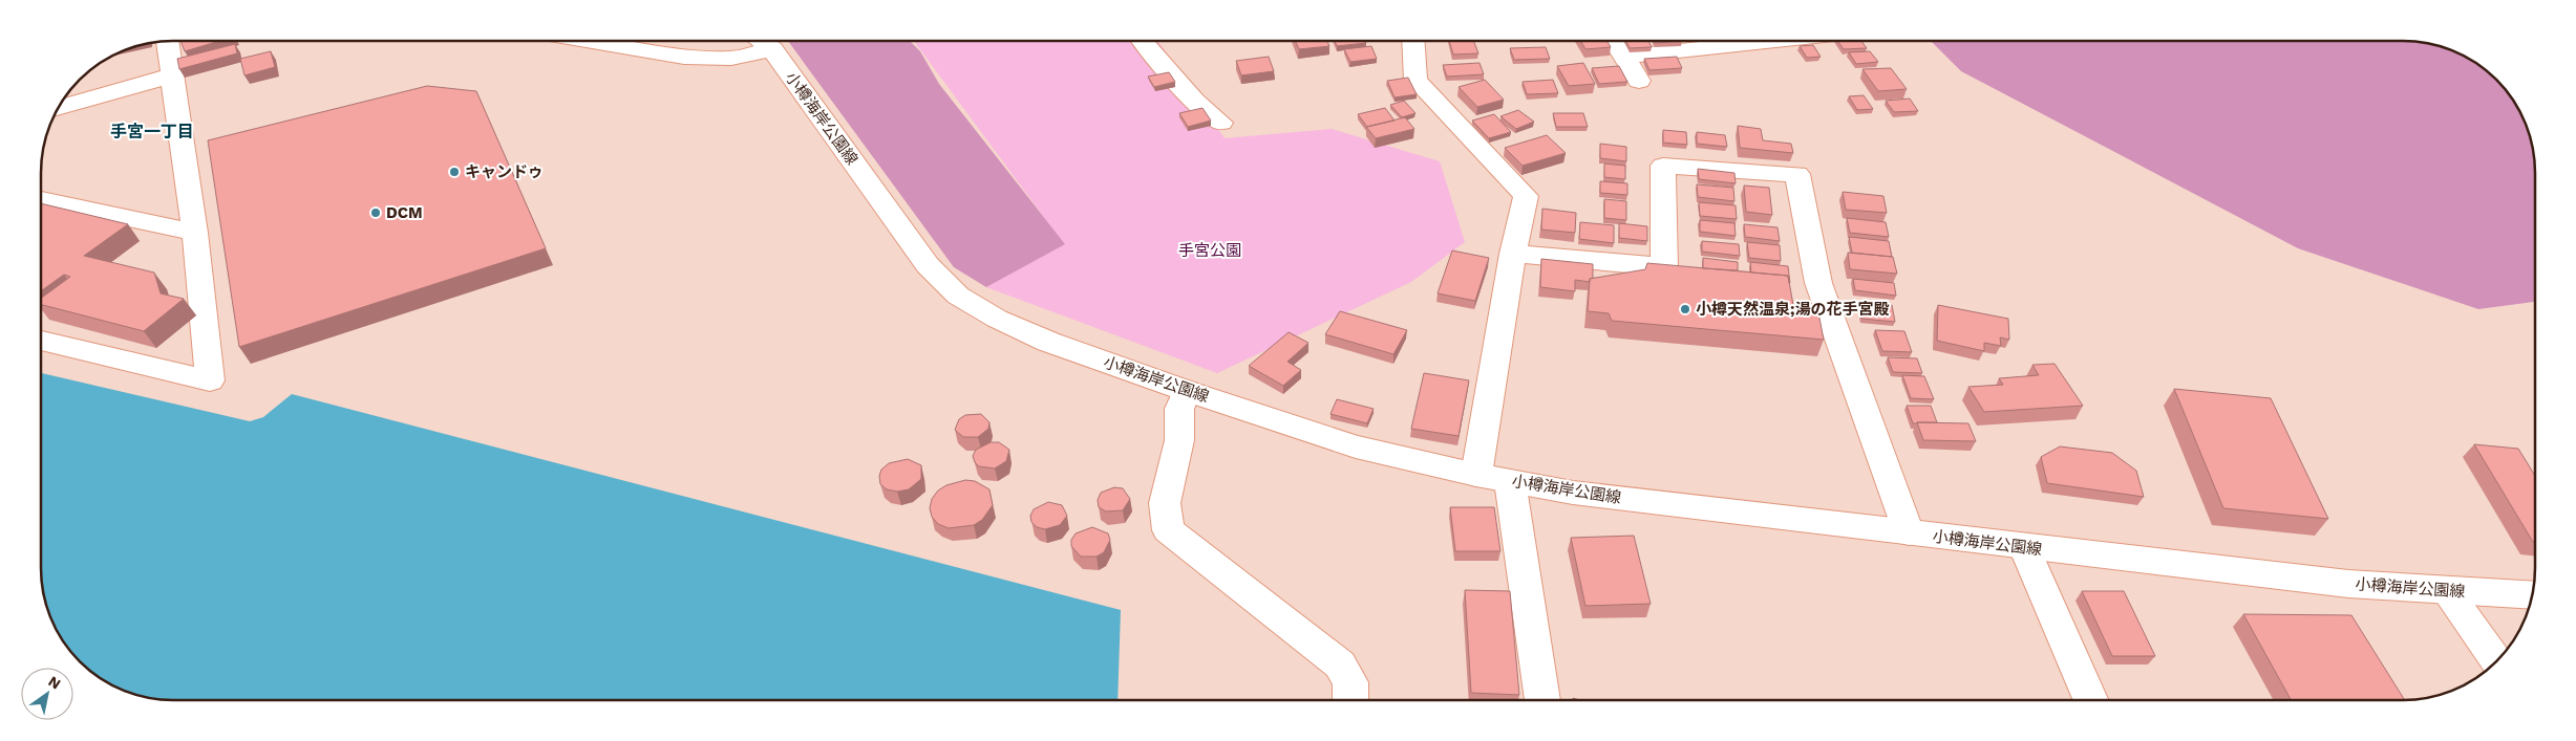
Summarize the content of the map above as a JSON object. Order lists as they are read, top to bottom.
{
  "streets": {
    "street": ["小樽海岸公園線"]
  },
  "districts": ["手宮一丁目"],
  "parks": ["手宮公園"],
  "places": ["キャンドゥ", "DCM", "小樽天然温泉;湯の花手宮殿"],
  "north": "top right"
}
